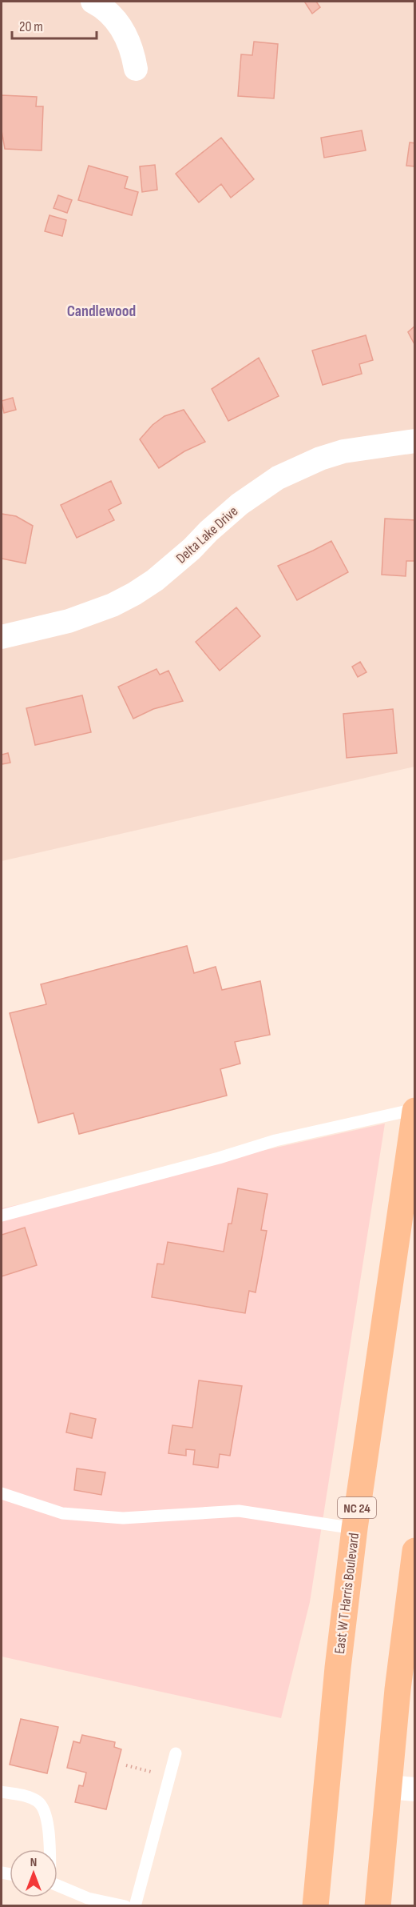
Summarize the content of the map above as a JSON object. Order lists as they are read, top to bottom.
{
  "streets": {
    "main road": ["NC 24", "East W T Harris Boulevard"],
    "street": ["Delta Lake Drive"]
  },
  "districts": ["Candlewood"],
  "scale_bar": "20 m",
  "north": "top"
}
